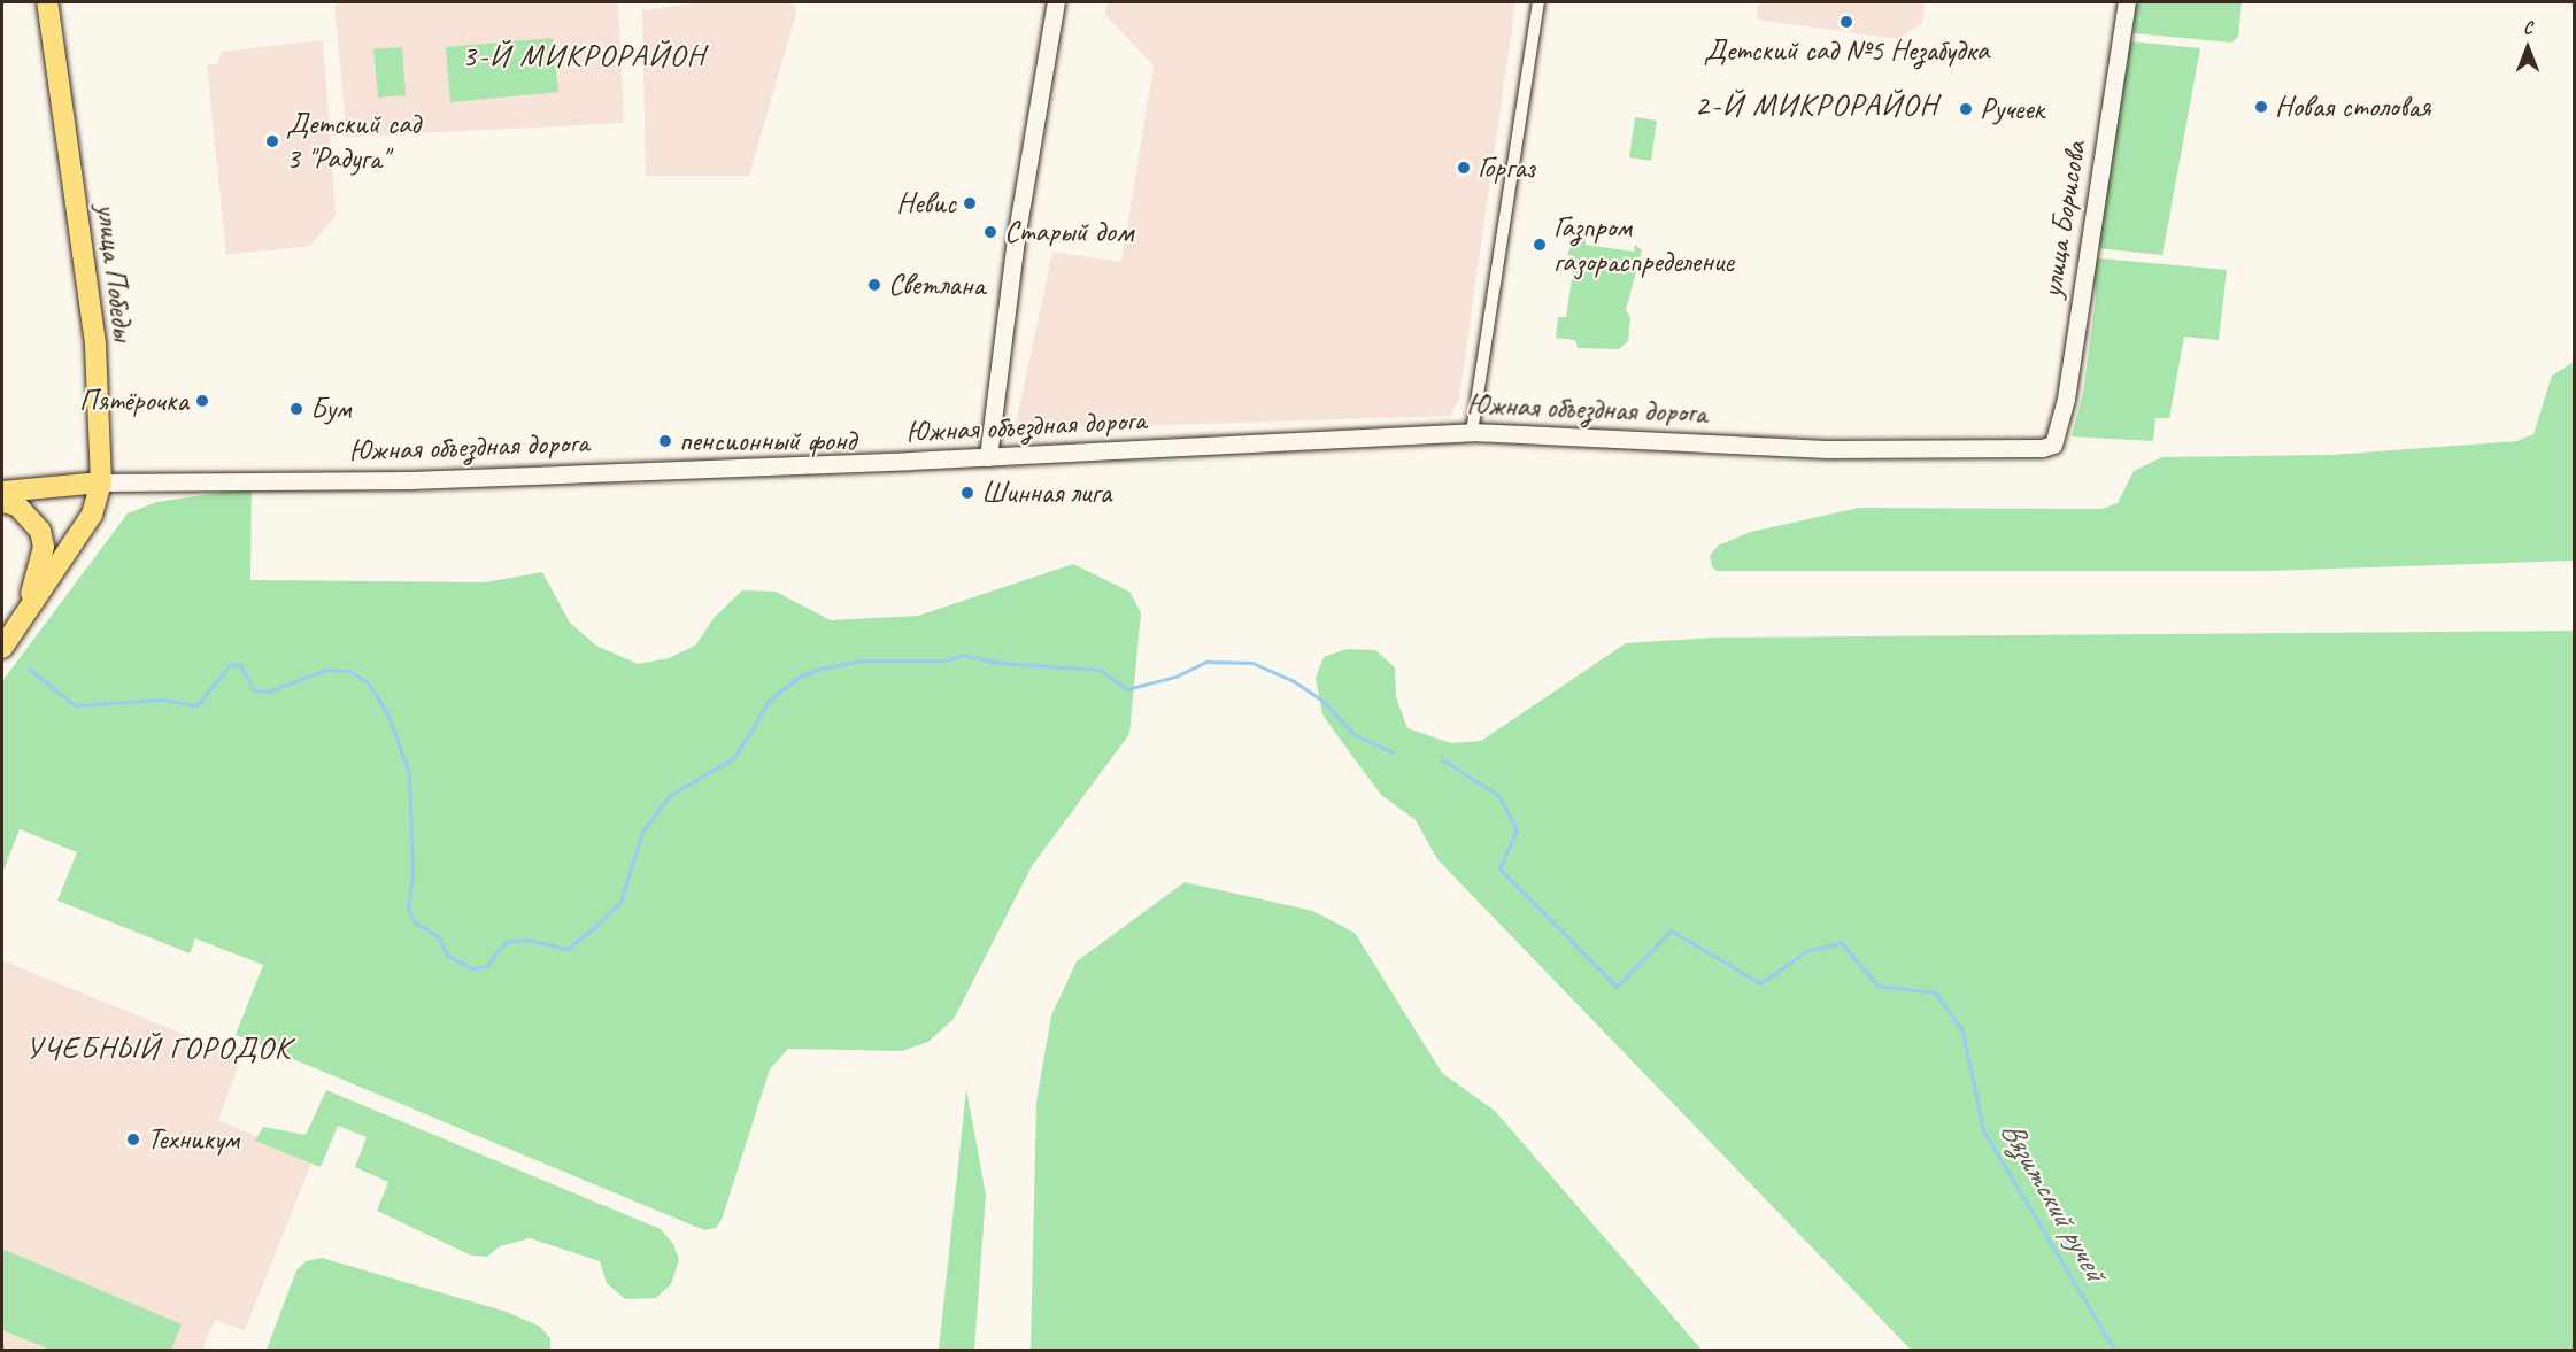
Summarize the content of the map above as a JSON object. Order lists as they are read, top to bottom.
{
  "streets": {
    "main road": ["улица Победы", "Южная объездная дорога"],
    "street": ["улица Борисова"]
  },
  "crossings": [
    ["улица Борисова", "Южная объездная дорога"],
    ["улица Победы", "Южная объездная дорога"]
  ],
  "districts": ["3-Й МИКРОРАЙОН", "2-Й МИКРОРАЙОН", "УЧЕБНЫЙ ГОРОДОК"],
  "water": ["Вязитский ручей"],
  "places": [
    "Детский сад №5 Незабудка",
    "Новая столовая",
    "Ручеек",
    "Детский сад 3 \"Радуга\"",
    "Горгаз",
    "Невис",
    "Старый дом",
    "Газпром газораспределение",
    "Светлана",
    "Пятёрочка",
    "Бум",
    "пенсионный фонд",
    "Шинная лига",
    "Техникум"
  ],
  "north": "top"
}
